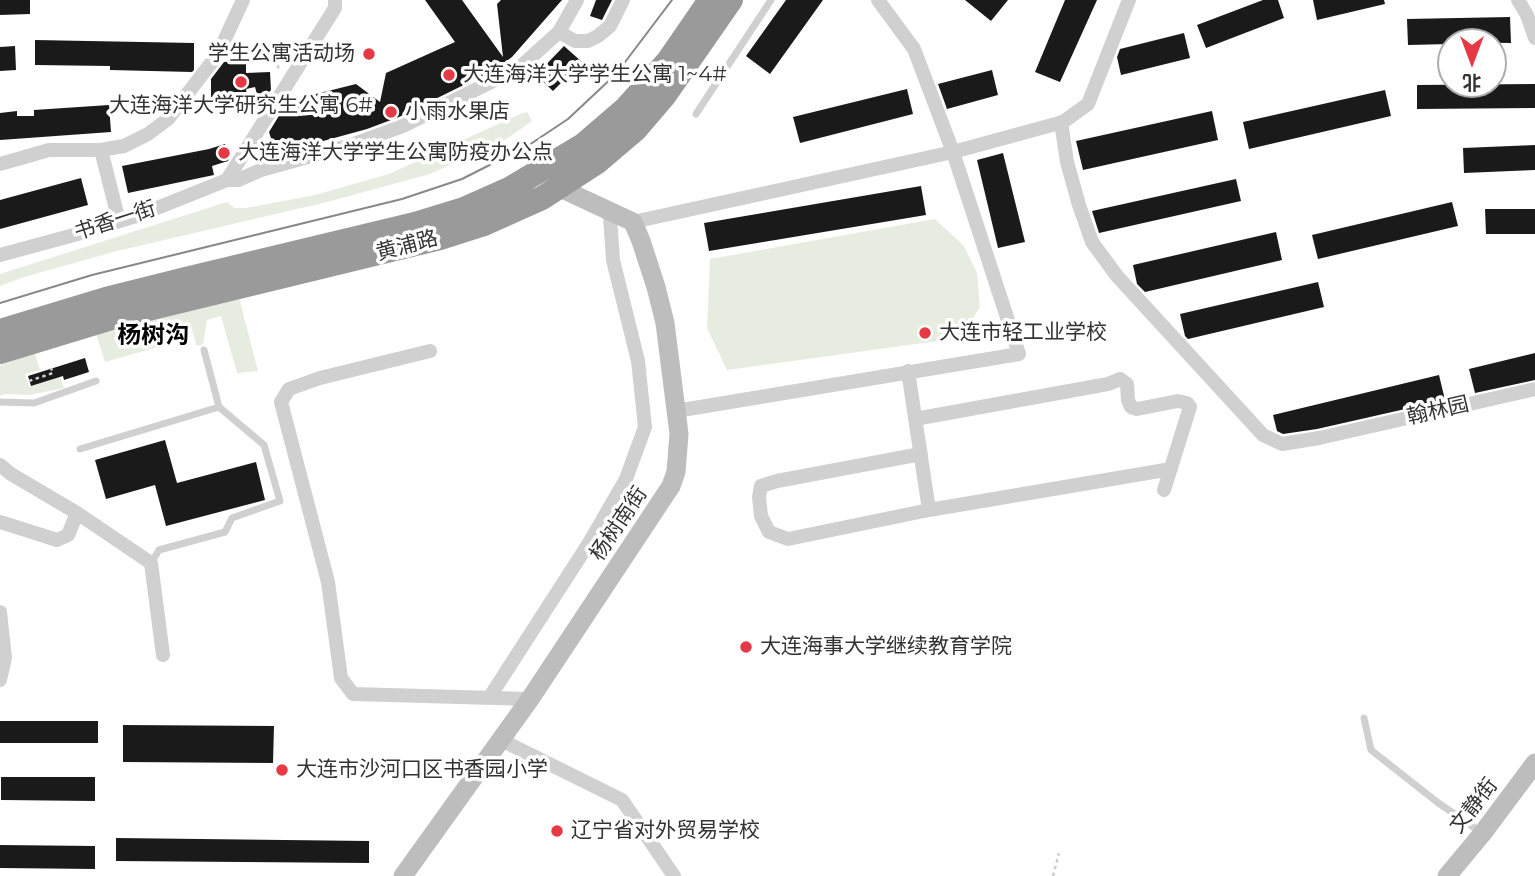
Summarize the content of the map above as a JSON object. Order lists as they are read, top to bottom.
{
  "streets": {
    "highway": ["黄浦路"],
    "street": [
      "书香一街",
      "翰林园",
      "杨树南街",
      "文静街"
    ]
  },
  "districts": ["杨树沟"],
  "places": [
    "学生公寓活动场",
    "大连海洋大学学生公寓 1~4#",
    "大连海洋大学研究生公寓 6#",
    "小雨水果店",
    "大连海洋大学学生公寓防疫办公点",
    "大连市轻工业学校",
    "大连海事大学继续教育学院",
    "大连市沙河口区书香园小学",
    "辽宁省对外贸易学校"
  ],
  "north": "bottom"
}
